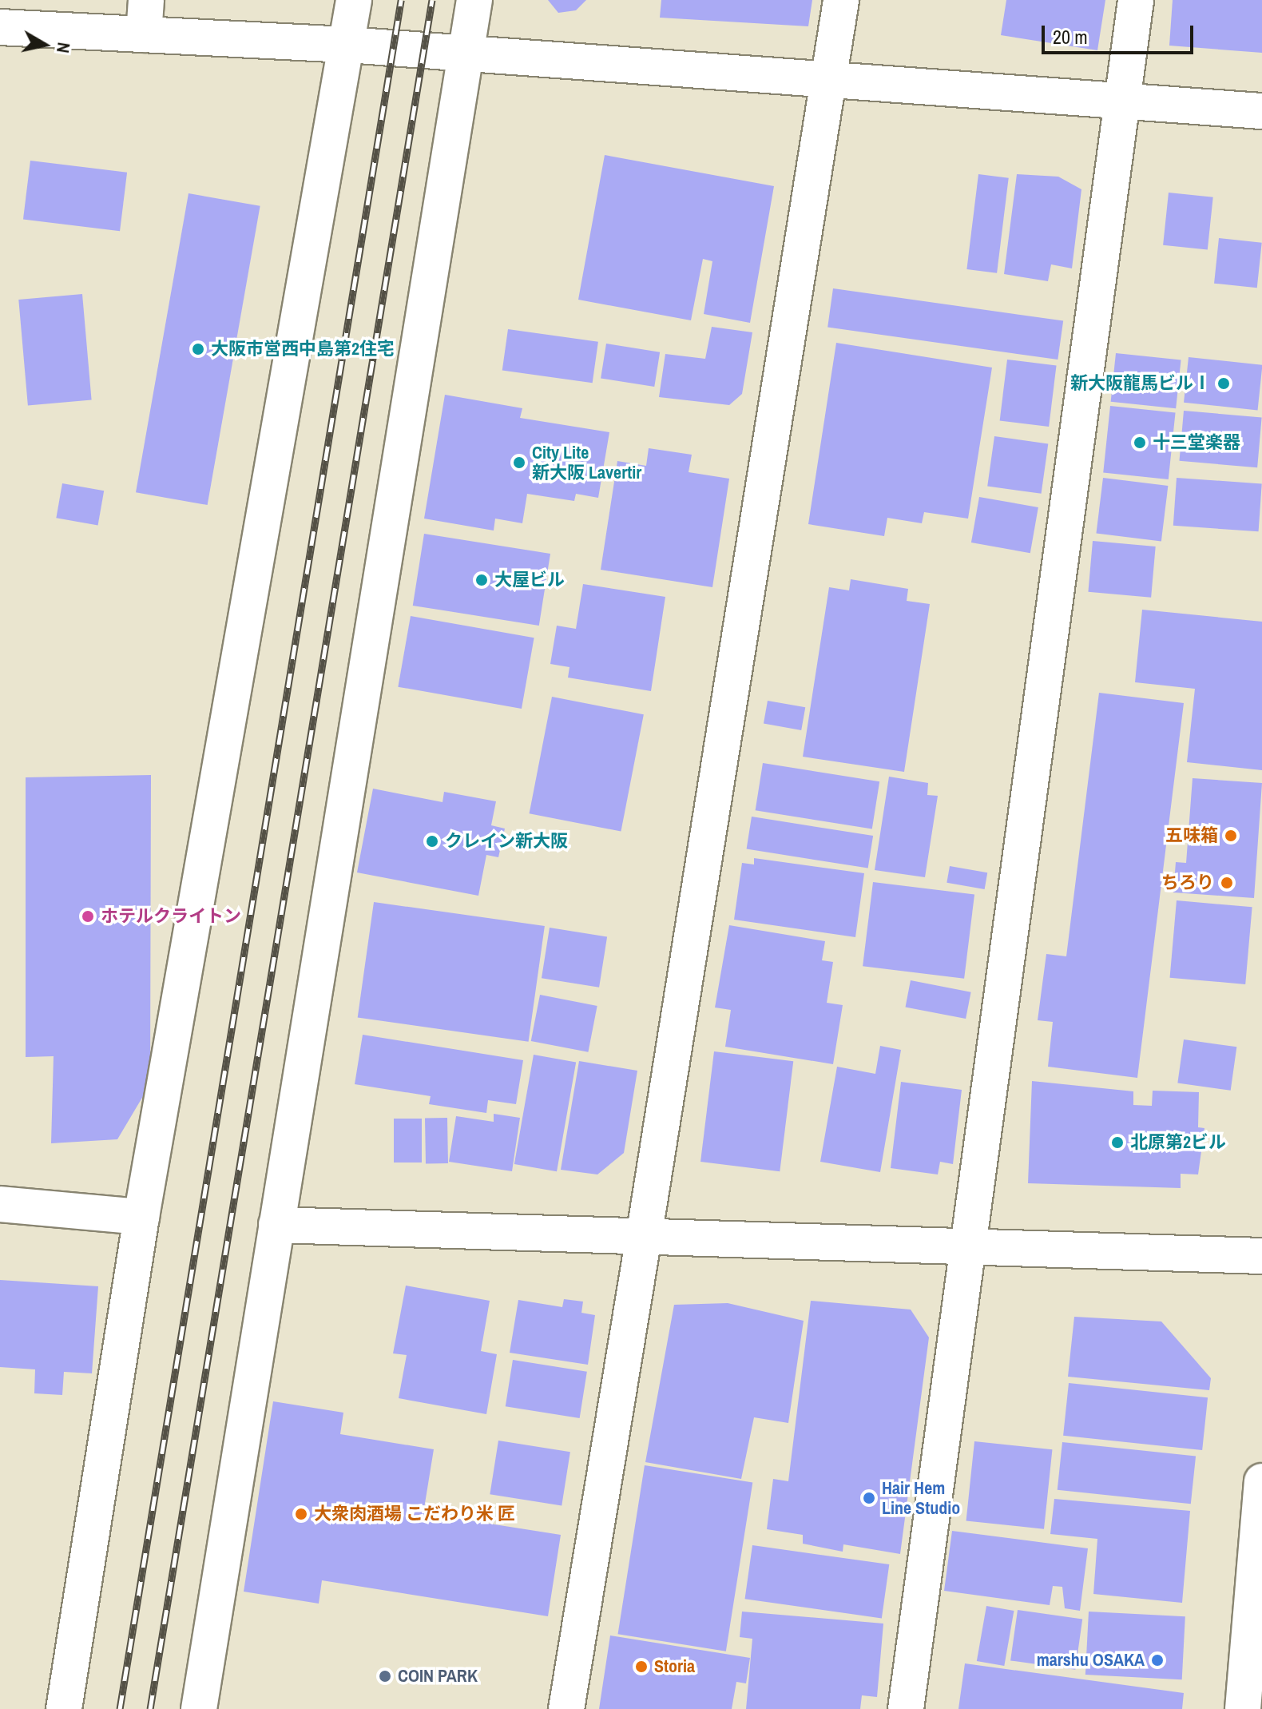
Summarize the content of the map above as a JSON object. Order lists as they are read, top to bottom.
{
  "places": [
    "大阪市営西中島第2住宅",
    "新大阪龍馬ビルⅠ",
    "十三堂楽器",
    "City Lite 新大阪 Lavertir",
    "大屋ビル",
    "五味箱",
    "クレイン新大阪",
    "ちろり",
    "ホテルクライトン",
    "北原第2ビル",
    "Hair Hem Line Studio",
    "大衆肉酒場 こだわり米 匠",
    "marshu OSAKA",
    "Storia",
    "COIN PARK"
  ],
  "scale_bar": "20 m",
  "north": "right"
}
